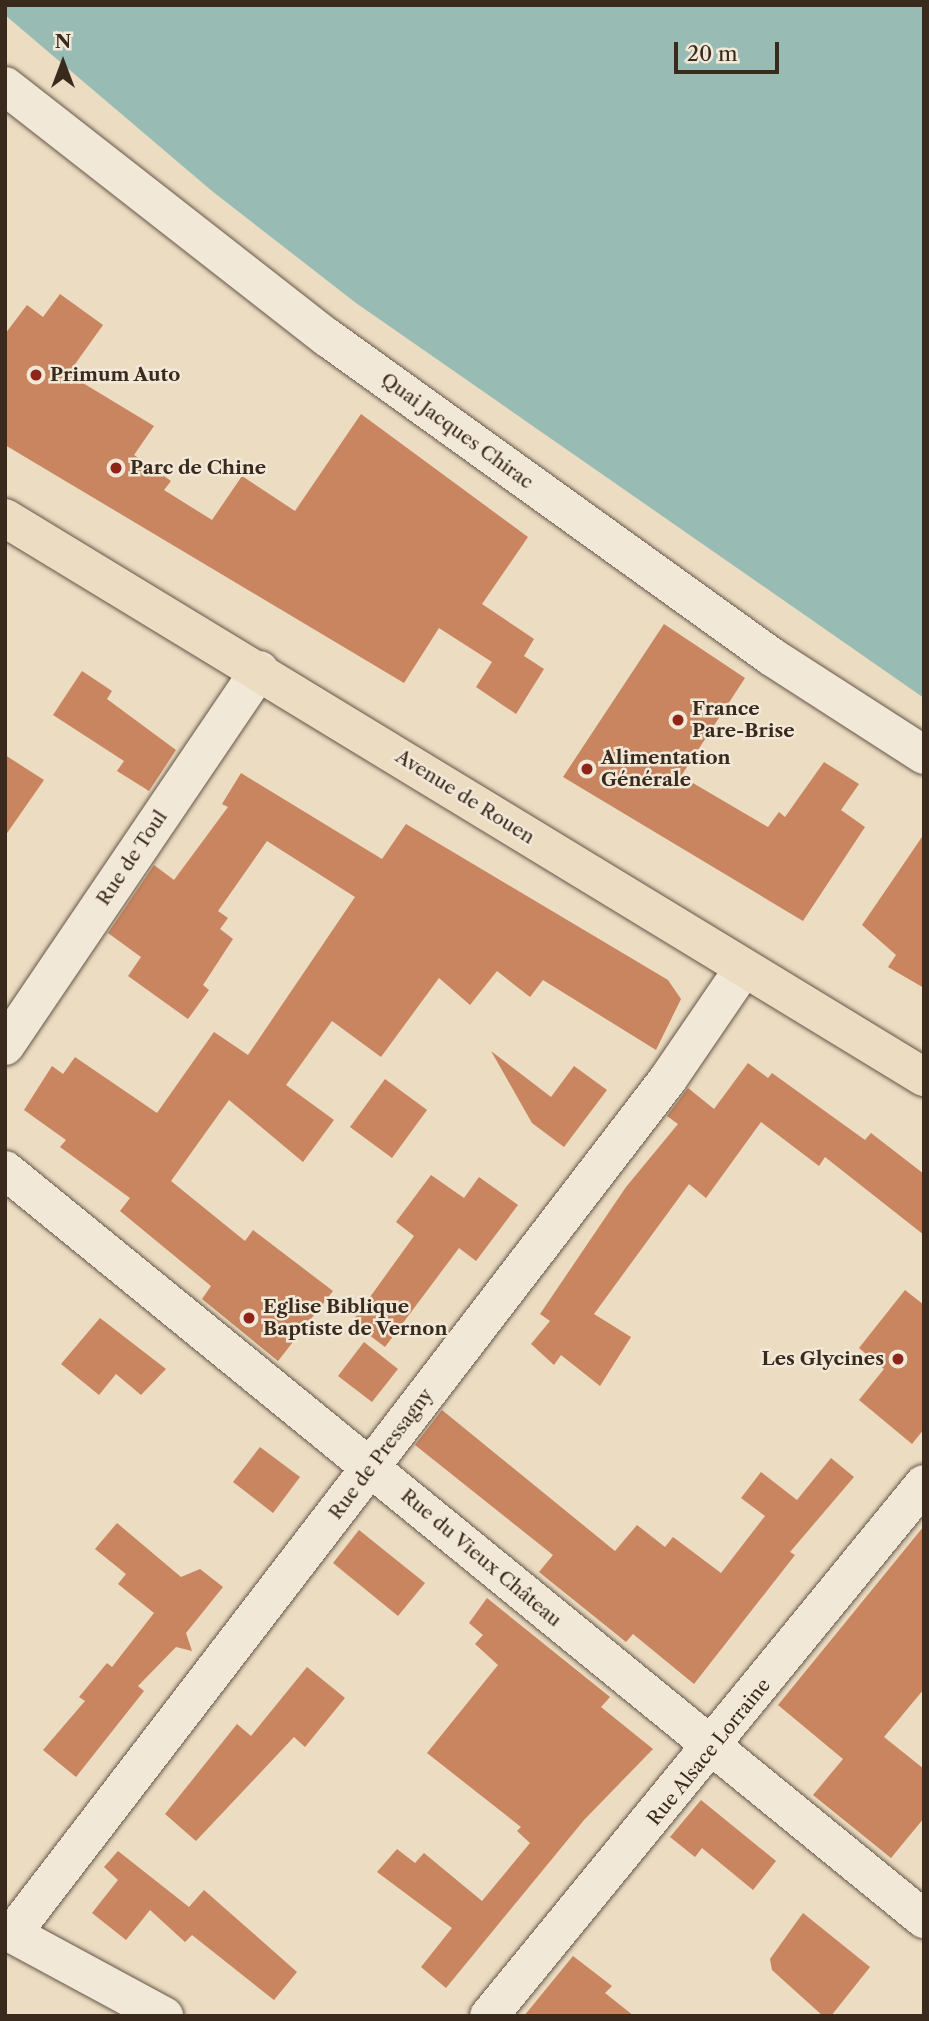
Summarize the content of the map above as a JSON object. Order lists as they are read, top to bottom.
{
  "streets": {
    "main road": ["Avenue de Rouen"],
    "street": [
      "Quai Jacques Chirac",
      "Rue de Toul",
      "Rue de Pressagny",
      "Rue du Vieux Château",
      "Rue Alsace Lorraine"
    ]
  },
  "crossings": [
    ["Avenue de Rouen", "Rue de Toul"],
    ["Avenue de Rouen", "Rue de Pressagny"],
    ["Rue de Pressagny", "Rue du Vieux Château"],
    ["Rue du Vieux Château", "Rue Alsace Lorraine"]
  ],
  "places": [
    "Primum Auto",
    "Parc de Chine",
    "France Pare-Brise",
    "Alimentation Générale",
    "Eglise Biblique Baptiste de Vernon",
    "Les Glycines"
  ],
  "scale_bar": "20 m",
  "north": "top"
}
